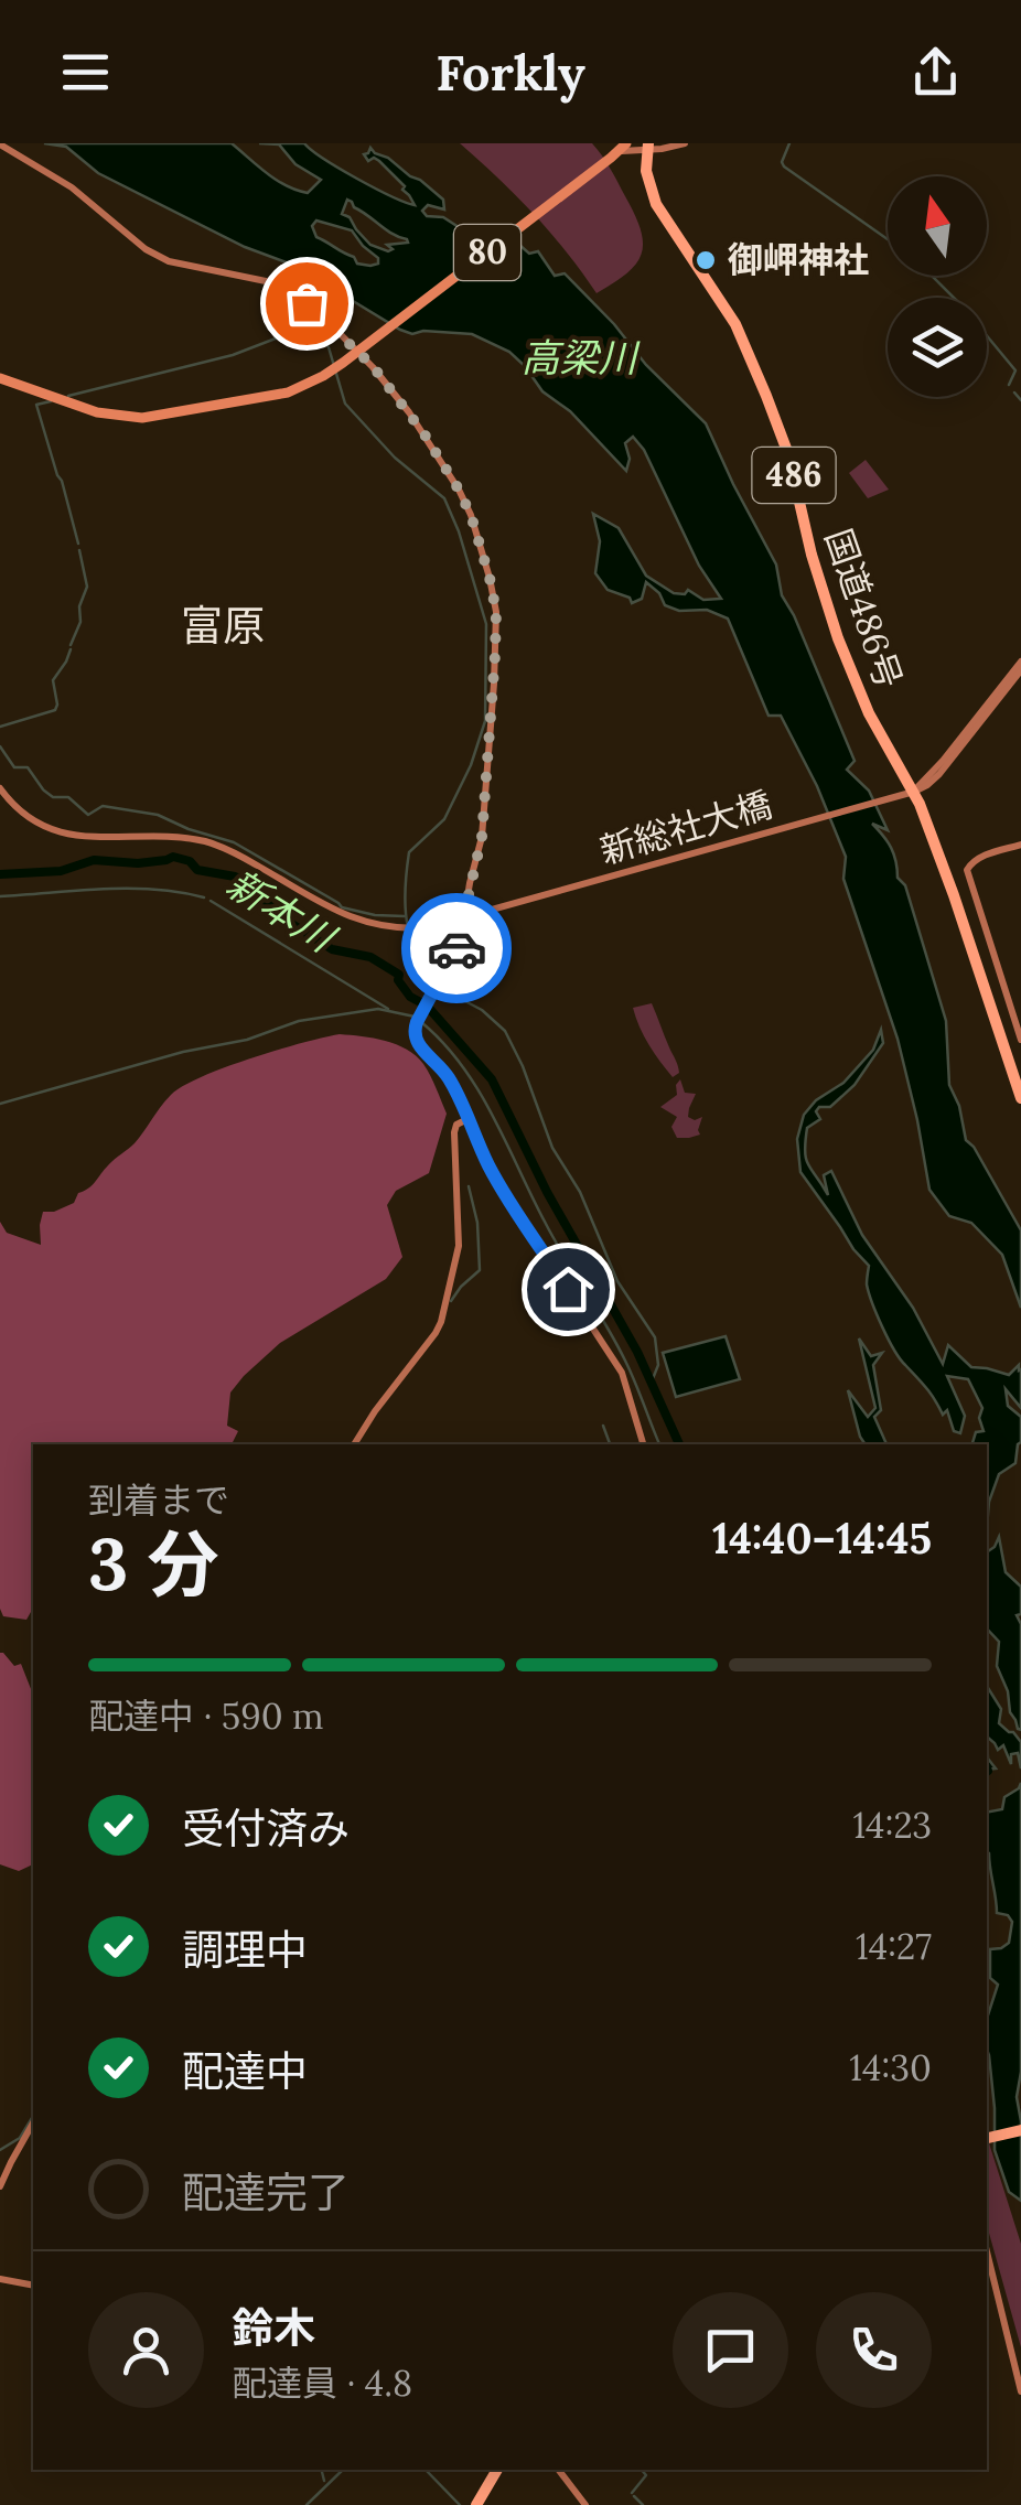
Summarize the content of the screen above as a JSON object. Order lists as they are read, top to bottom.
{
  "streets": {
    "highway": ["486", "国道486号"],
    "main road": ["80", "新総社大橋"]
  },
  "crossings": [
    ["国道486号", "新総社大橋"]
  ],
  "districts": ["富原"],
  "water": ["高梁川", "新本川"],
  "places": ["御岬神社"],
  "north": "top",
  "page": {
    "header": "Forkly",
    "heading": ["3 分", "到着まで", "14:40–14:45"],
    "panel": ["鈴木", "配達員 · 4.8"],
    "bar": "配達中 · 590 m",
    "list": [
      ["受付済み", "14:23"],
      ["調理中", "14:27"],
      ["配達中", "14:30"],
      "配達完了"
    ]
  }
}
